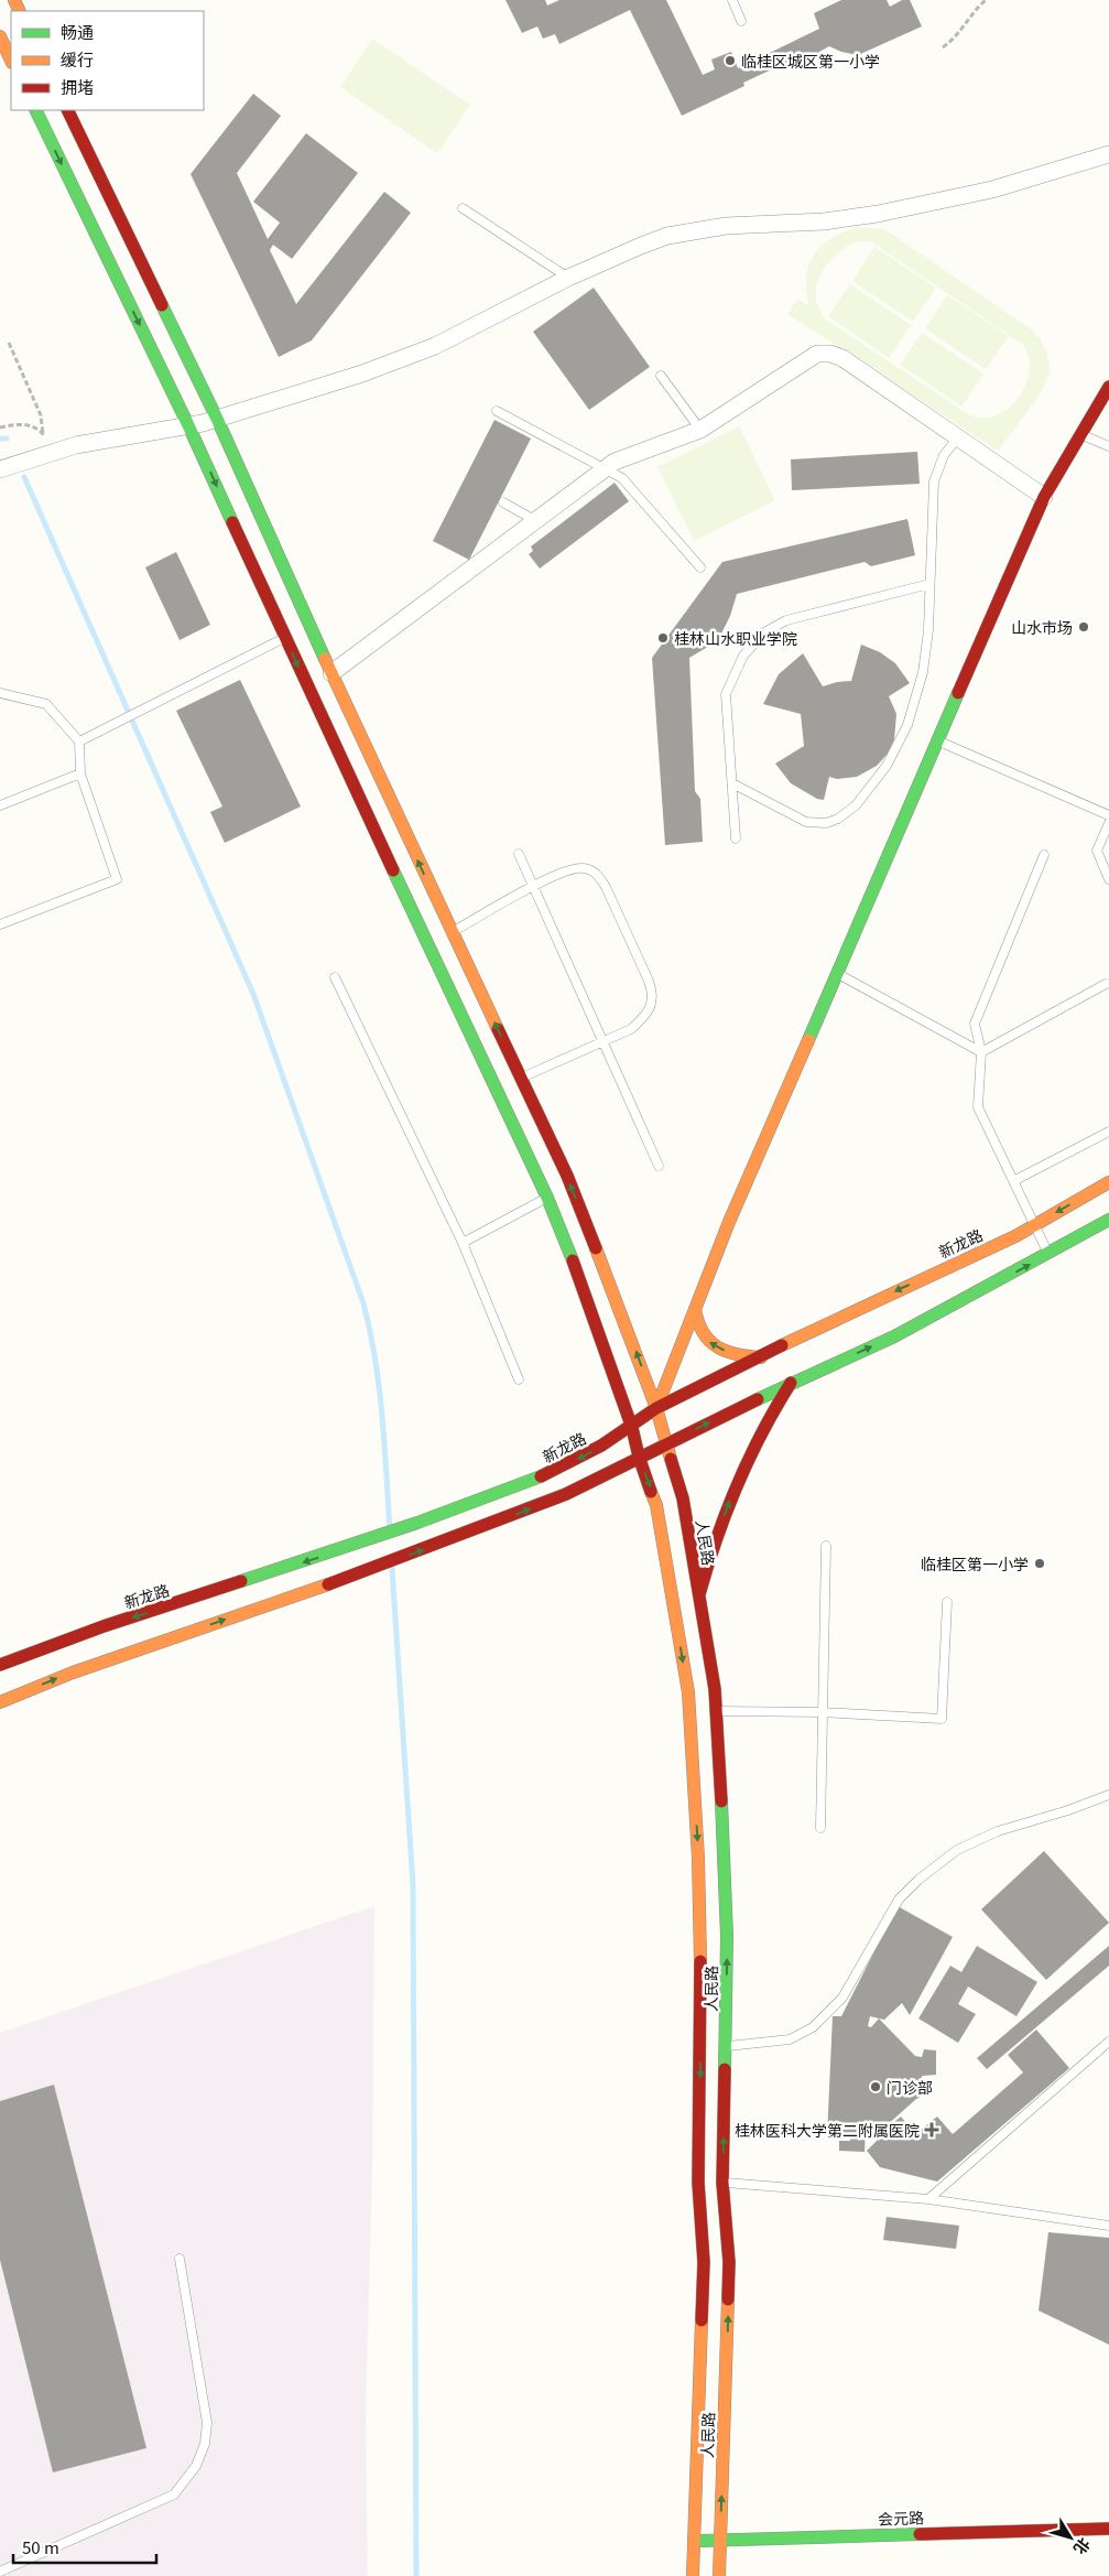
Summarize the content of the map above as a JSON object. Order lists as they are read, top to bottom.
{
  "streets": {
    "main road": ["新龙路", "人民路", "会元路"]
  },
  "crossings": [
    ["新龙路", "人民路"],
    ["人民路", "会元路"]
  ],
  "places": {
    "other": [
      "临桂区城区第一小学",
      "山水市场",
      "桂林山水职业学院",
      "临桂区第一小学",
      "门诊部"
    ],
    "health": ["桂林医科大学第二附属医院"]
  },
  "legend": ["畅通", "缓行", "拥堵"],
  "scale_bar": "50 m",
  "north": "bottom right"
}
